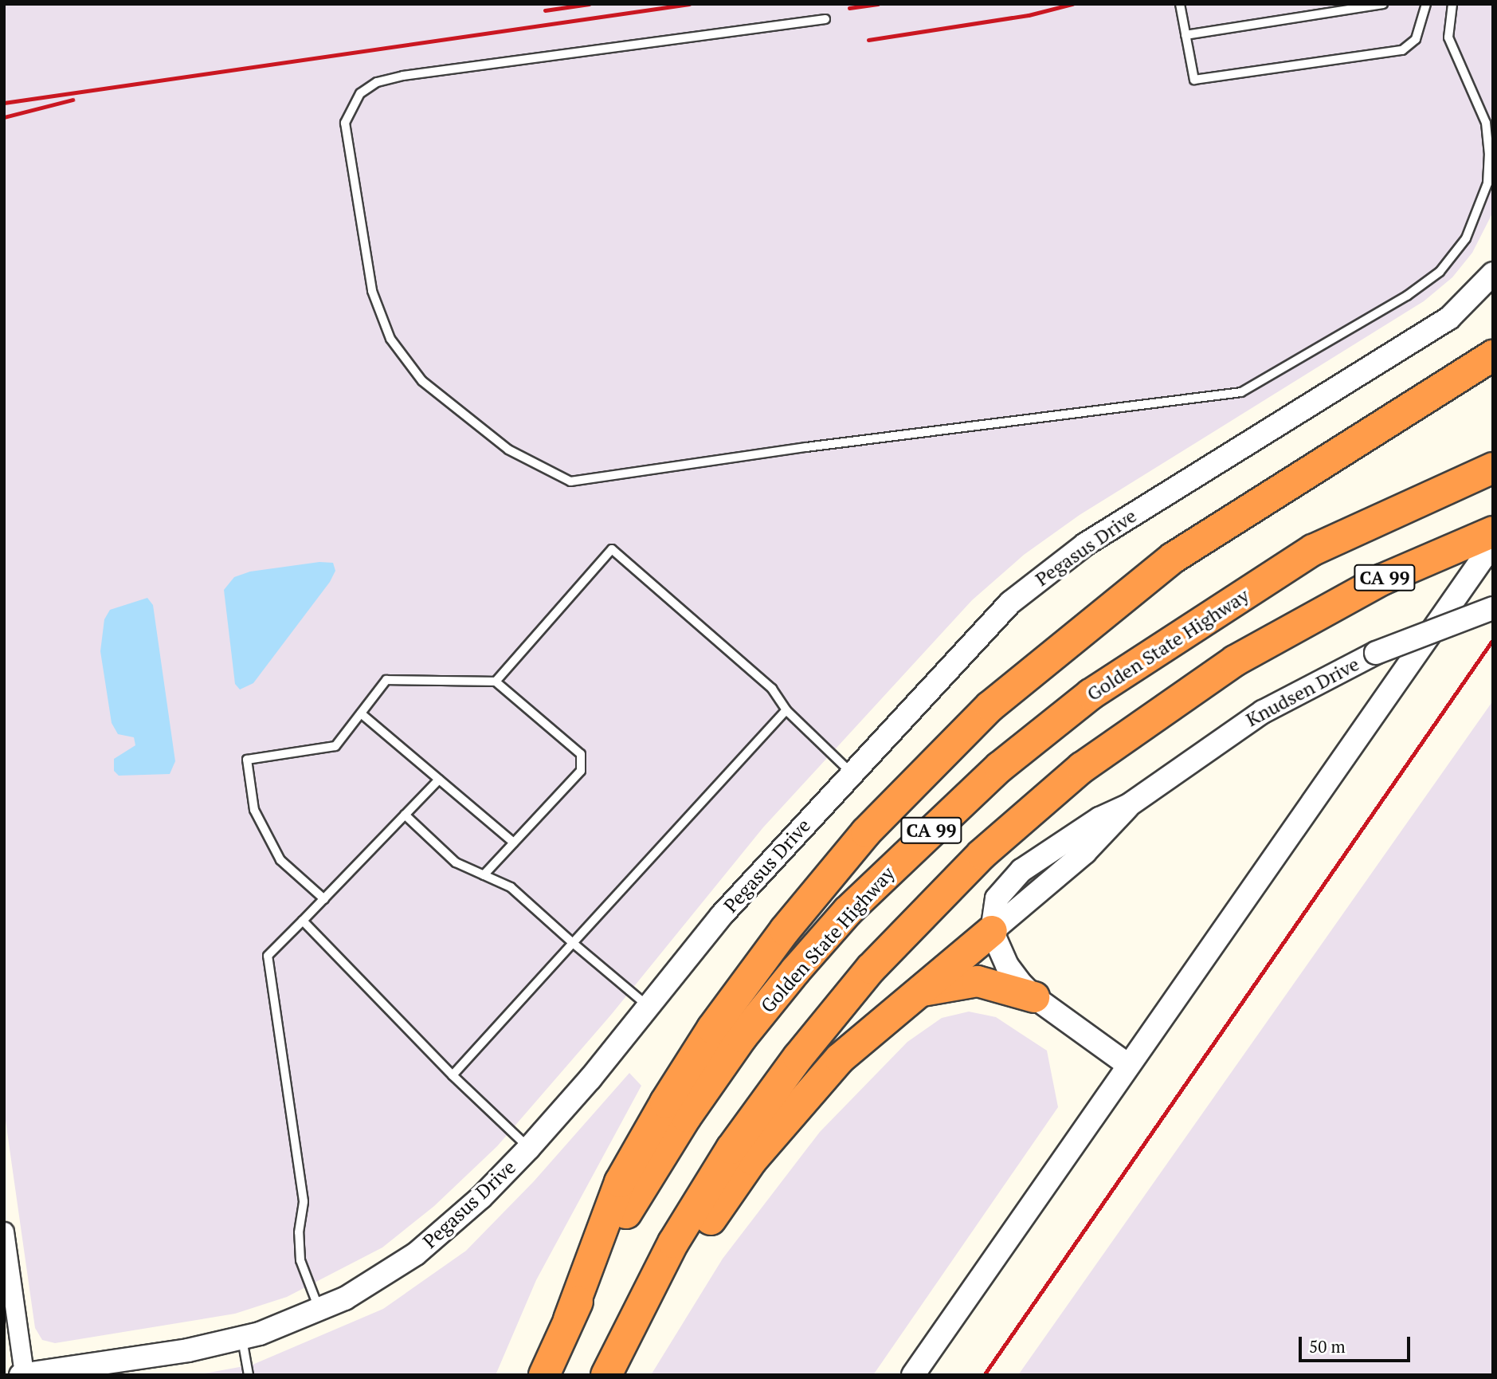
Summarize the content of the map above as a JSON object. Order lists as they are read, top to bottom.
{
  "streets": {
    "highway": ["CA 99", "Golden State Highway"],
    "street": ["Pegasus Drive", "Knudsen Drive"]
  },
  "scale_bar": "50 m"
}
